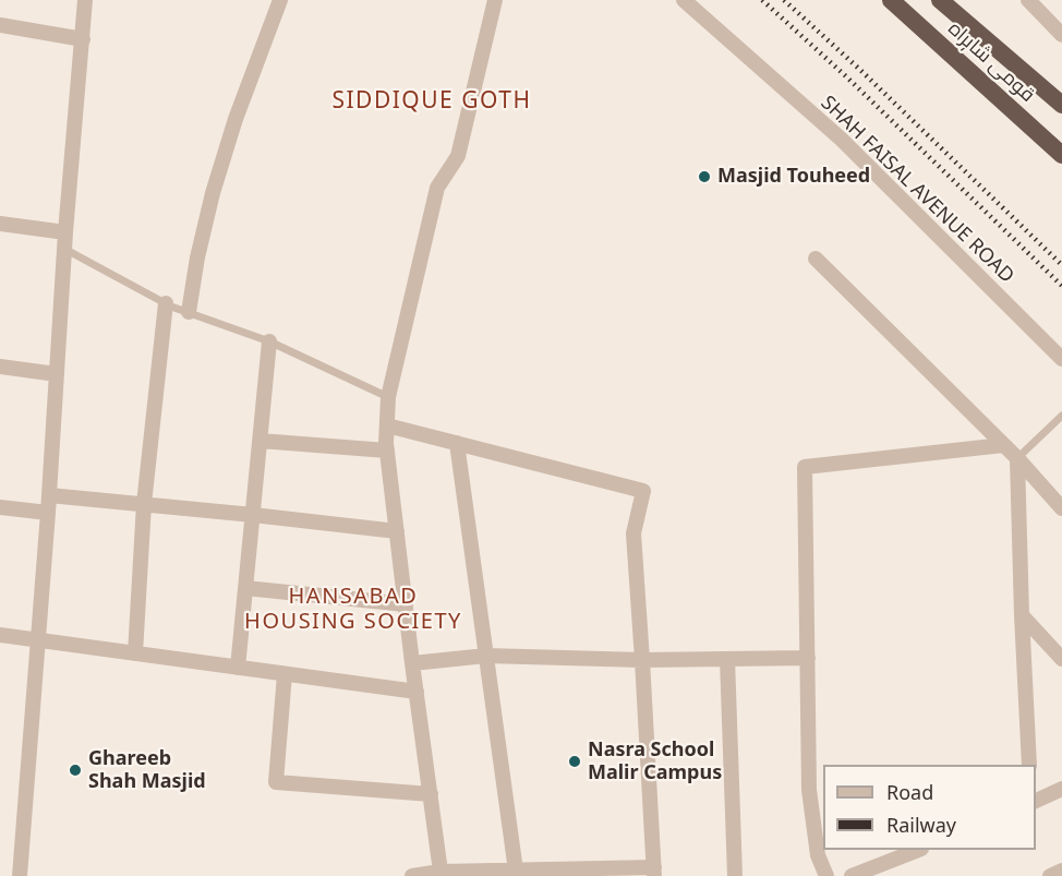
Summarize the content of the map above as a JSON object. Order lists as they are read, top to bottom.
{
  "streets": {
    "highway": ["قومی شاہراہ"],
    "street": ["SHAH FAISAL AVENUE ROAD"]
  },
  "districts": ["SIDDIQUE GOTH", "HANSABAD HOUSING SOCIETY"],
  "places": ["Masjid Touheed", "Nasra School Malir Campus", "Ghareeb Shah Masjid"],
  "legend": ["Road", "Railway"]
}
